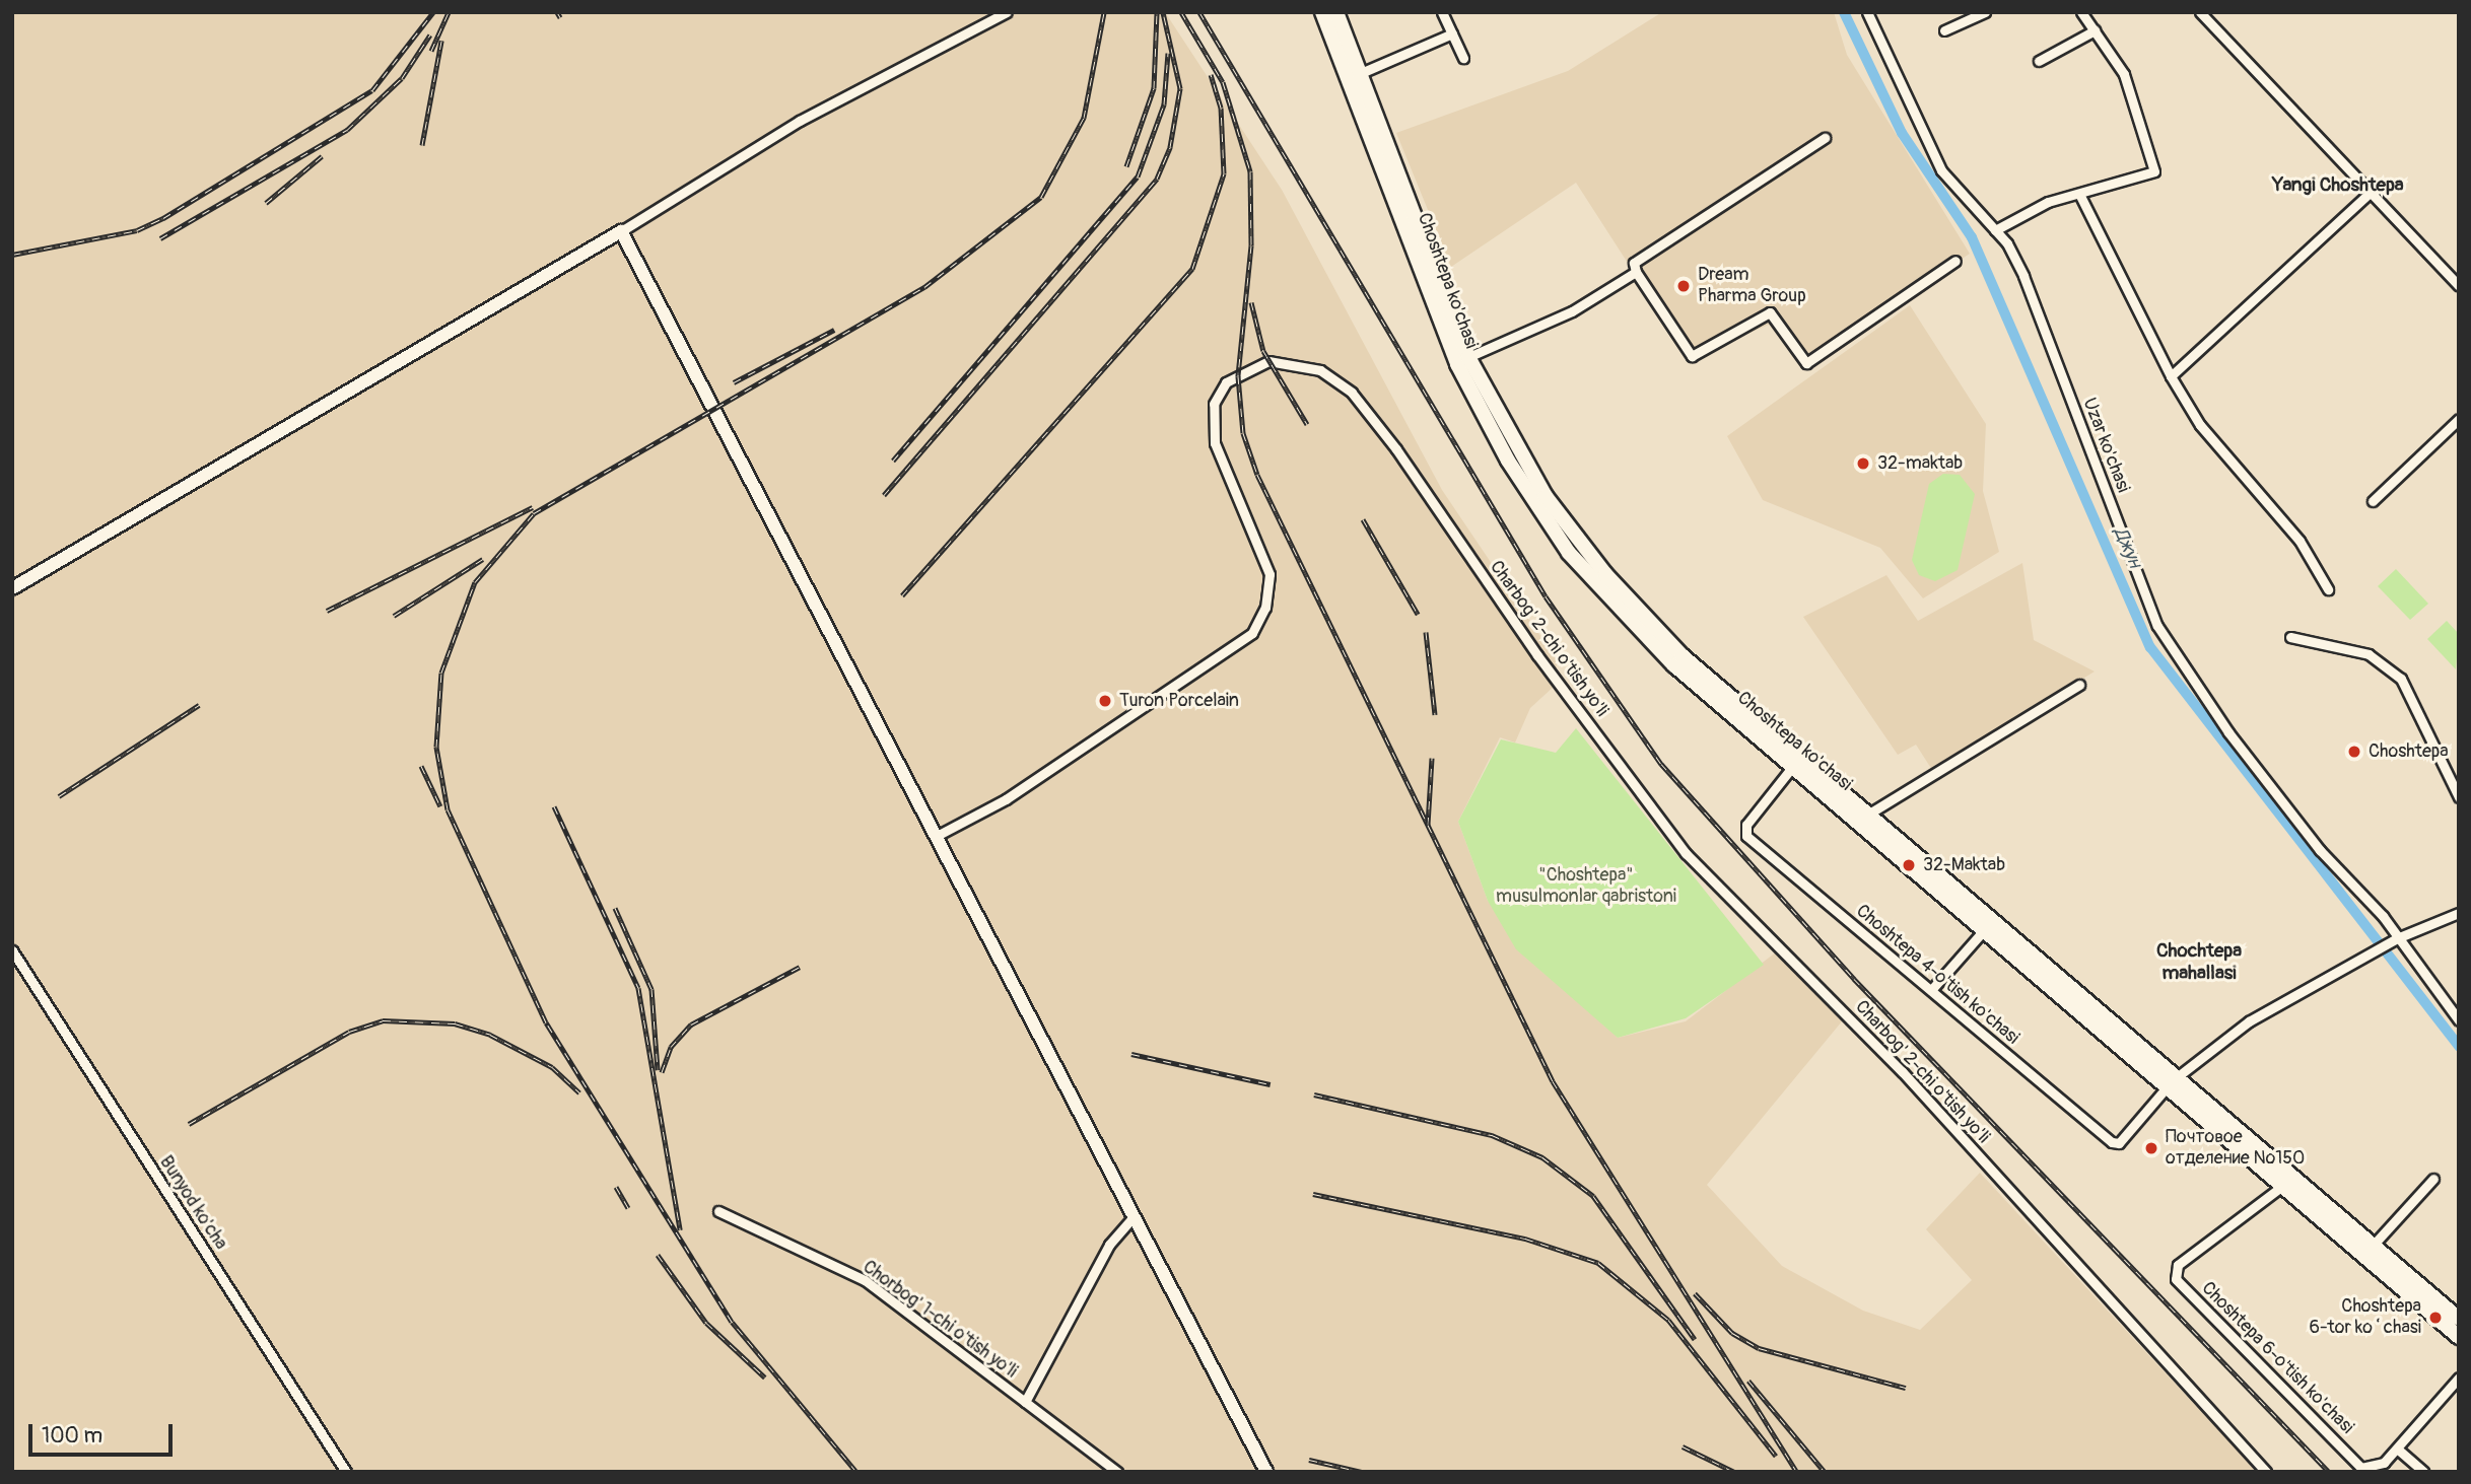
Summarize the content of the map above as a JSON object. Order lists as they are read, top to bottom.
{
  "streets": {
    "main road": ["Choshtepa ko'chasi"],
    "street": [
      "Uzar ko'chasi",
      "Charbog' 2-chi o'tish yo'li",
      "Choshtepa 4-o'tish ko'chasi",
      "Bunyod ko'cha",
      "Chorbog' 1-chi o'tish yo'li",
      "Choshtepa 6-o'tish ko'chasi"
    ]
  },
  "crossings": [
    ["Choshtepa ko'chasi", "Choshtepa 4-o'tish ko'chasi"],
    ["Choshtepa ko'chasi", "Choshtepa 6-o'tish ko'chasi"]
  ],
  "districts": ["Yangi Choshtepa", "Chochtepa mahallasi"],
  "water": ["Джун"],
  "parks": ["\"Choshtepa\" musulmonlar qabristoni"],
  "places": [
    "Dream Pharma Group",
    "32-maktab",
    "Turon Porcelain",
    "Choshtepa",
    "32-Maktab",
    "Почтовое отделение №150",
    "Choshtepa 6-tor koʻchasi"
  ],
  "scale_bar": "100 m"
}
